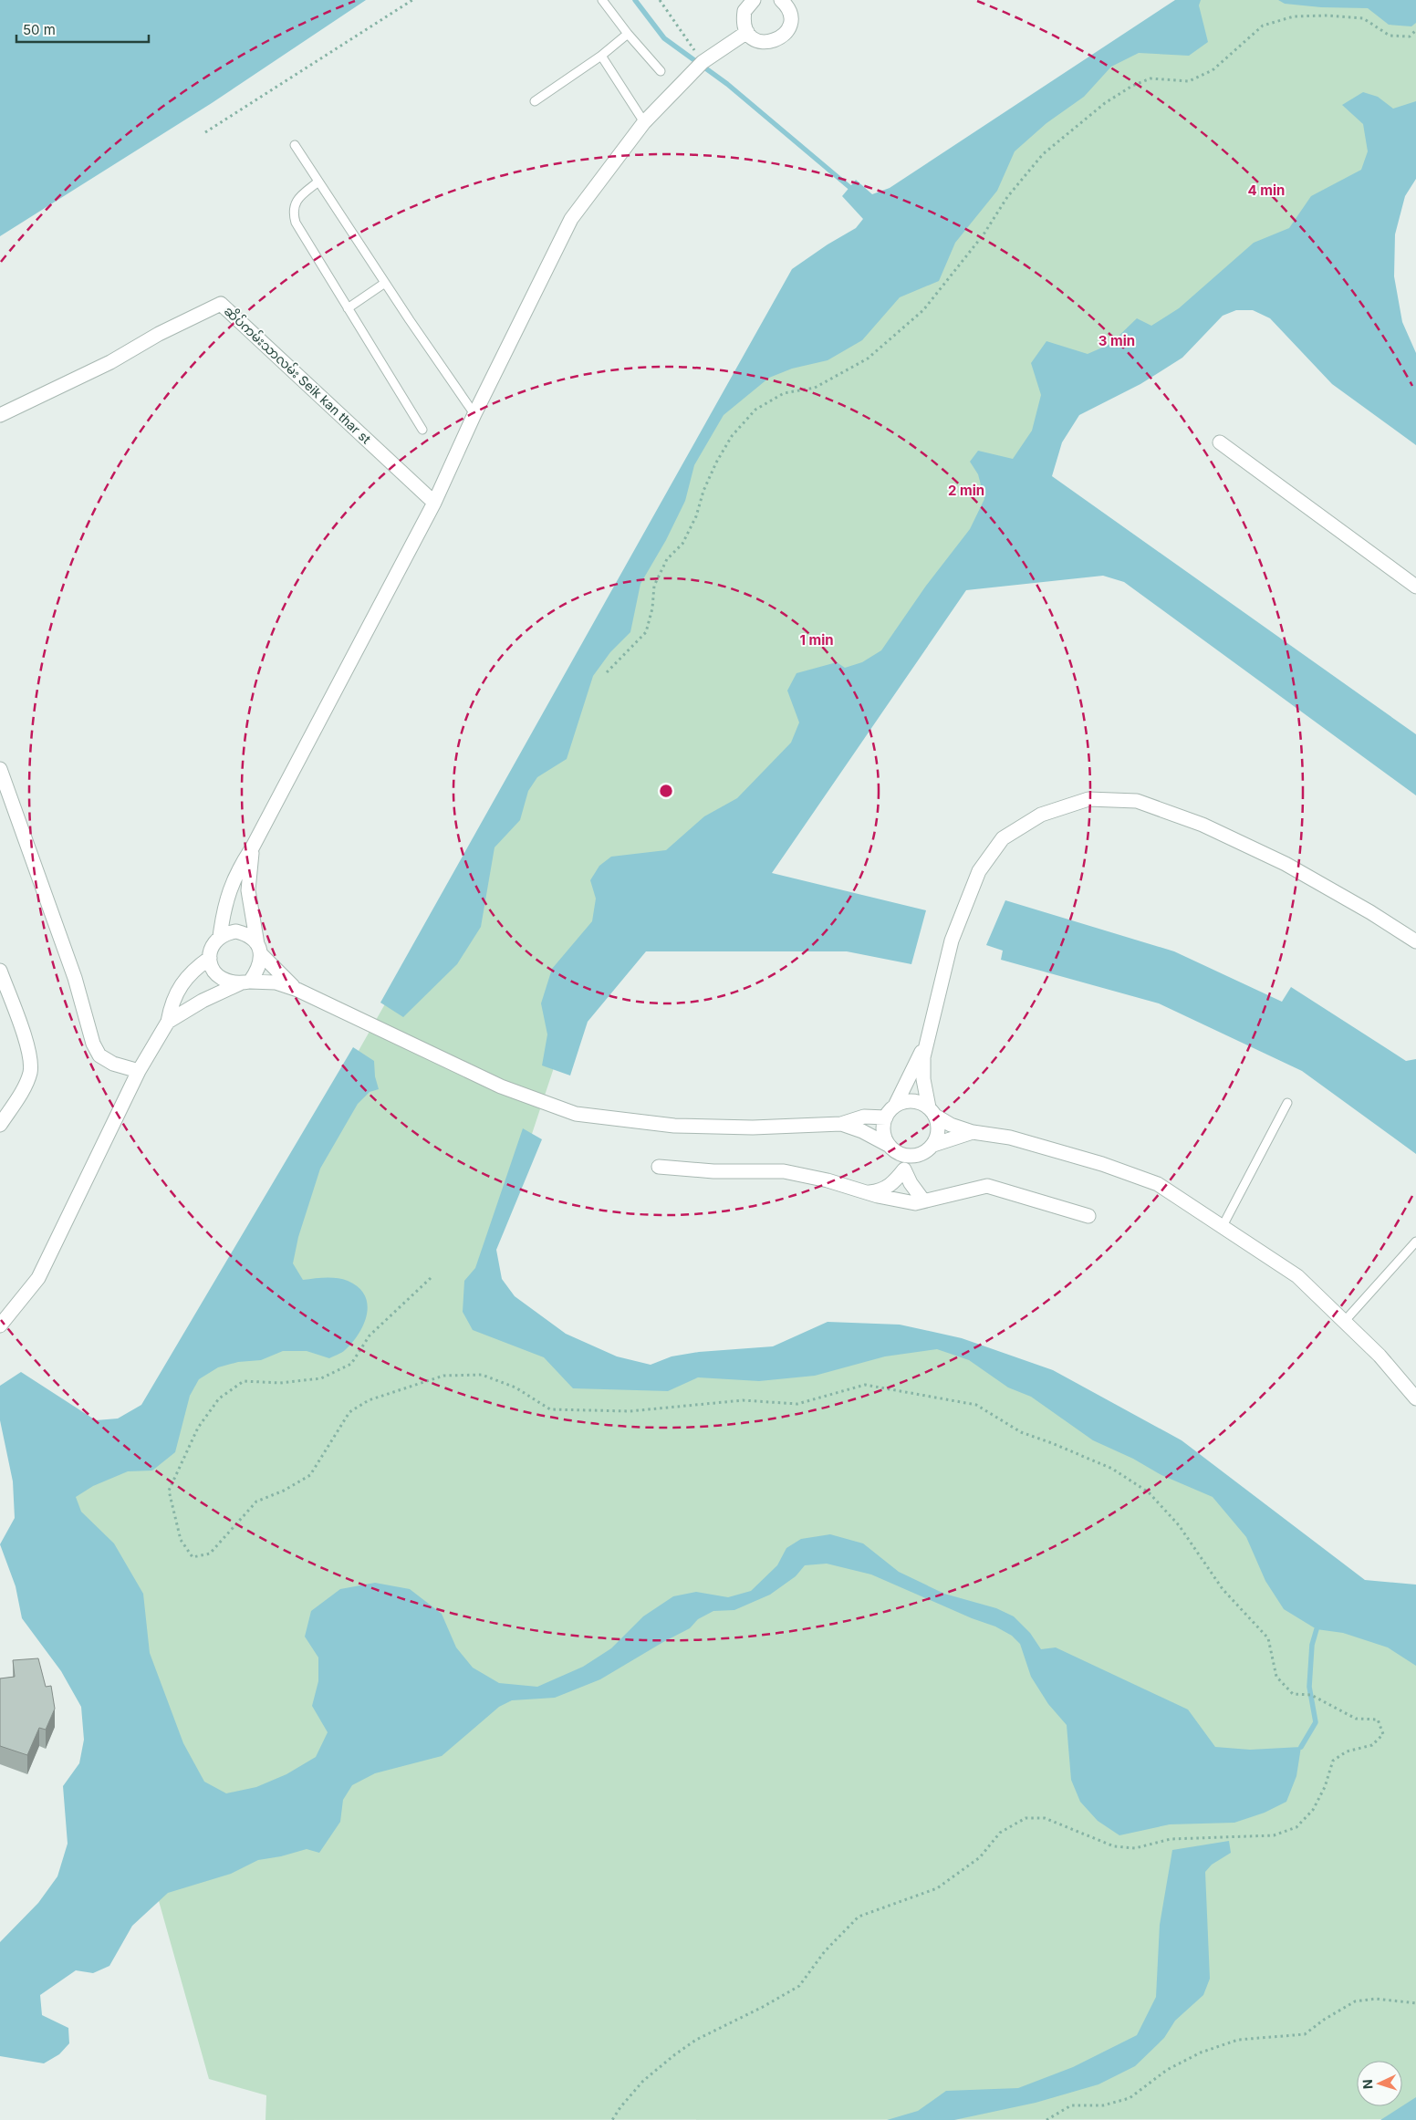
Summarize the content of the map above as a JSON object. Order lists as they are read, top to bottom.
{
  "streets": {
    "street": ["ဆိပ်ကမ်းသာလမ်း Seik kan thar st"]
  },
  "scale_bar": "50 m",
  "north": "left",
  "rings": [
    "4 min",
    "3 min",
    "2 min",
    "1 min"
  ]
}
